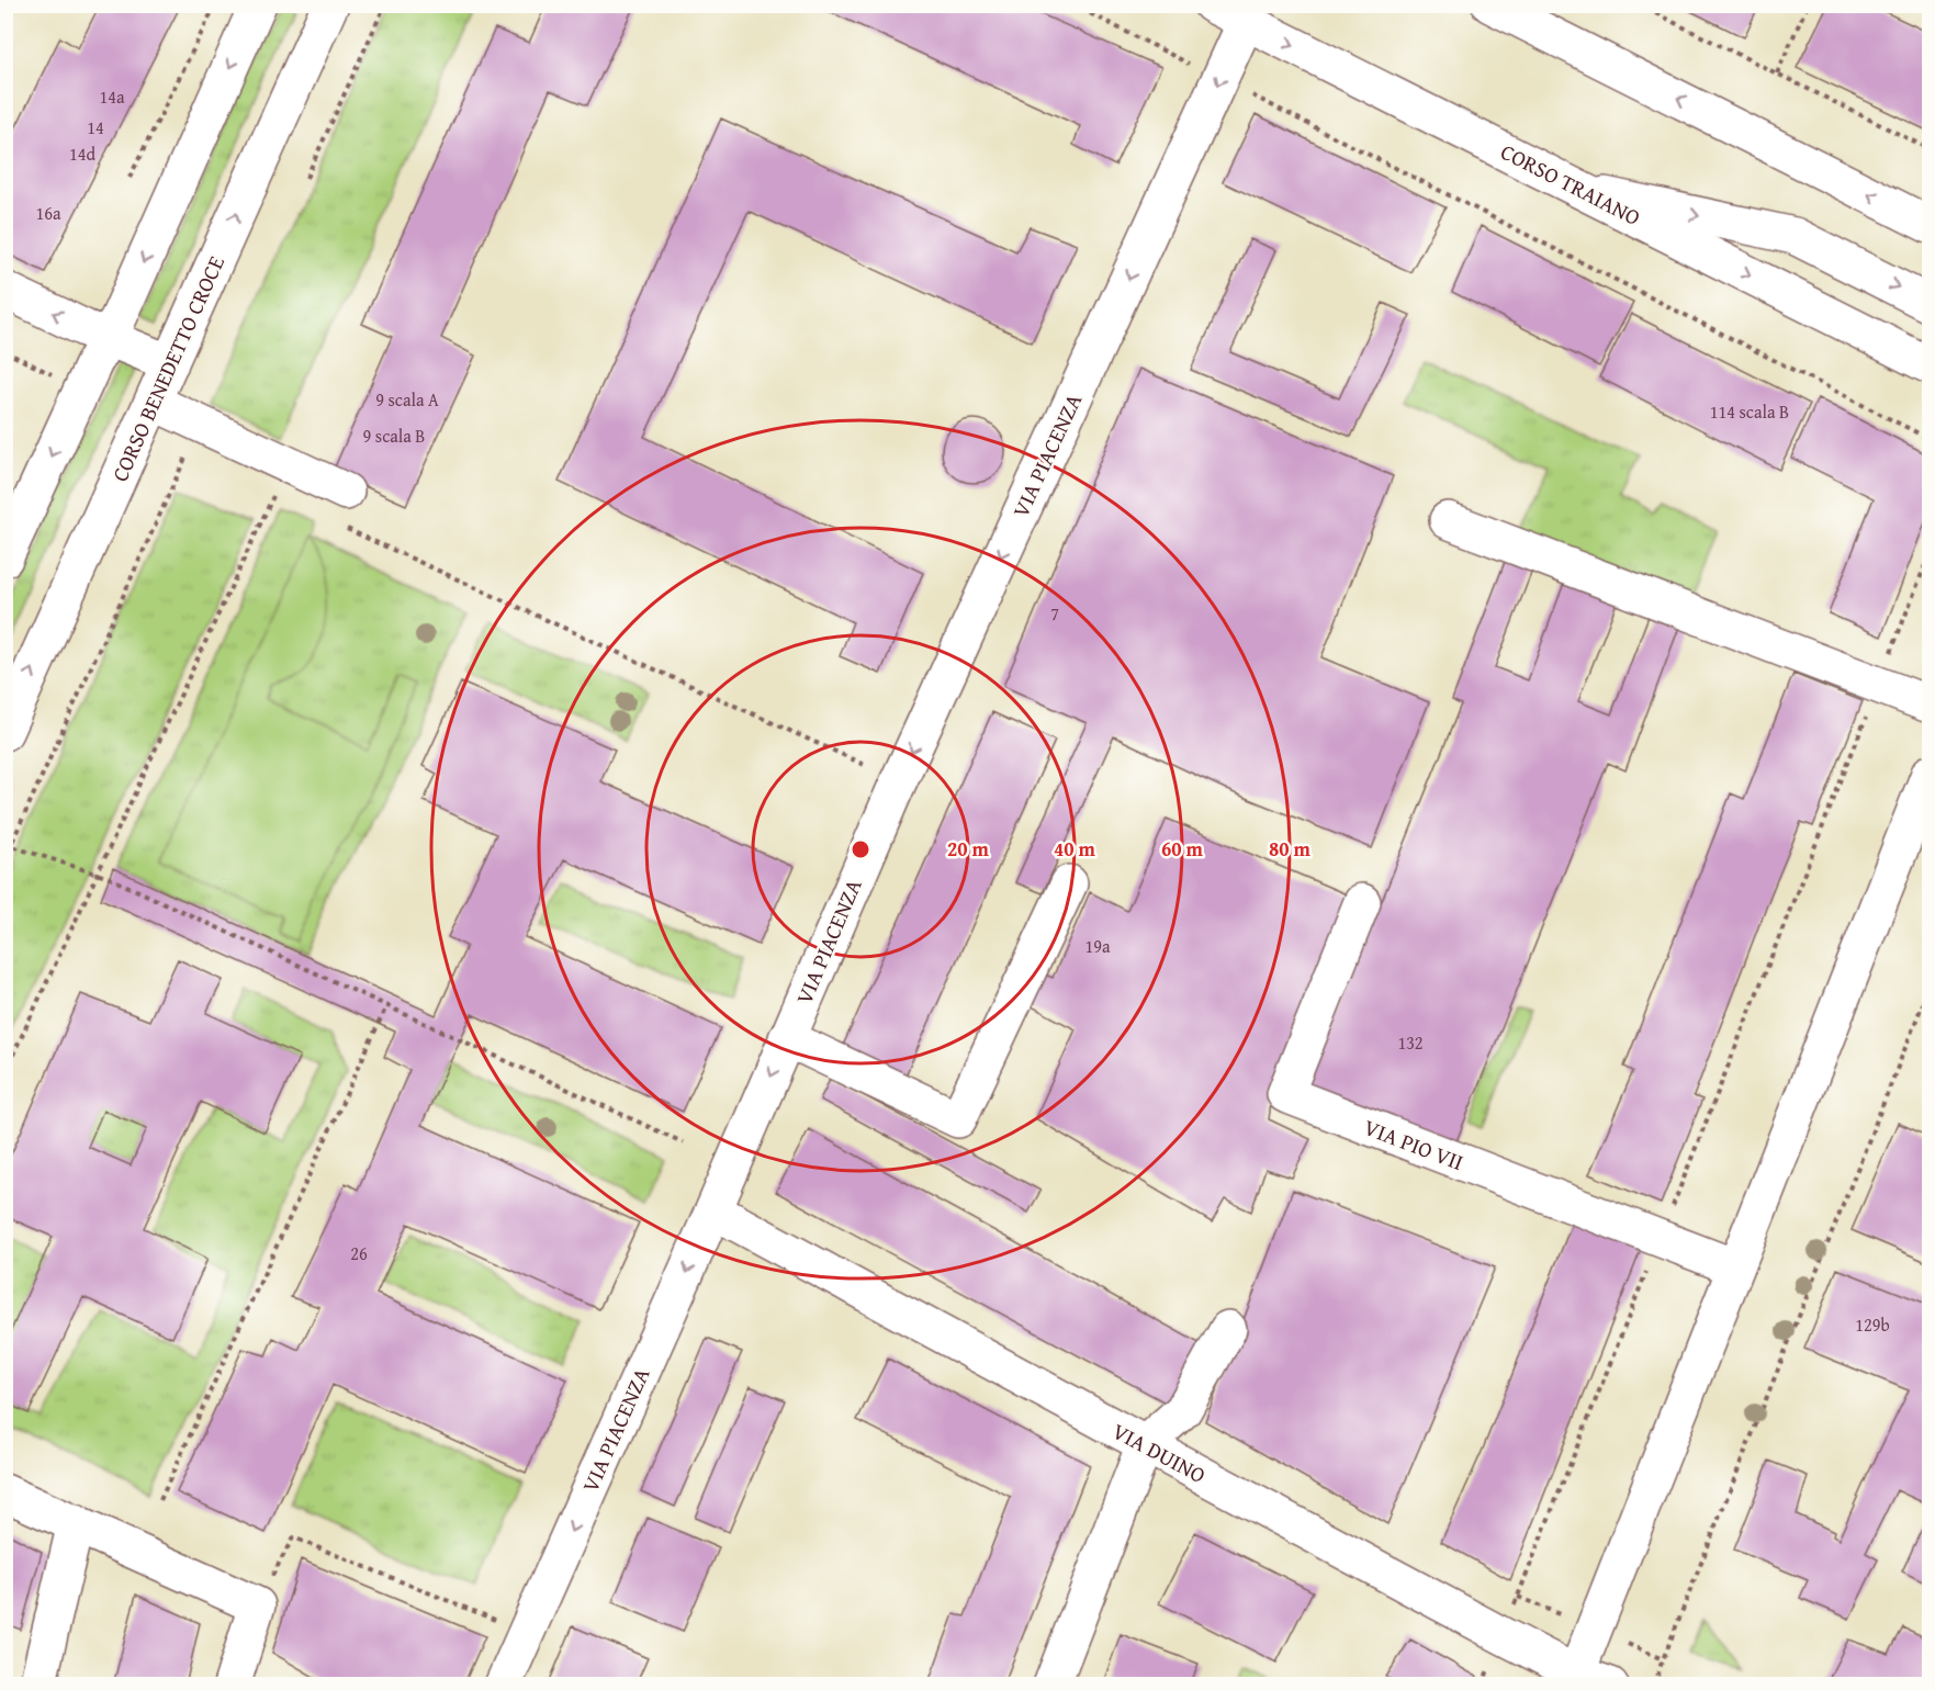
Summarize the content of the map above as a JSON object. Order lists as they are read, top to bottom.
{
  "streets": {
    "street": [
      "CORSO TRAIANO",
      "CORSO BENEDETTO CROCE",
      "VIA PIACENZA",
      "VIA PIO VII",
      "VIA DUINO"
    ]
  },
  "crossings": [
    ["CORSO TRAIANO", "VIA PIACENZA"],
    ["VIA PIACENZA", "VIA DUINO"]
  ],
  "one_way": ["VIA PIACENZA"],
  "house_numbers": [
    "14a",
    "14",
    "14d",
    "16a",
    "9 scala A",
    "114 scala B",
    "9 scala B",
    "7",
    "19a",
    "132",
    "26",
    "129b"
  ],
  "rings": [
    "20 m",
    "40 m",
    "60 m",
    "80 m"
  ]
}
